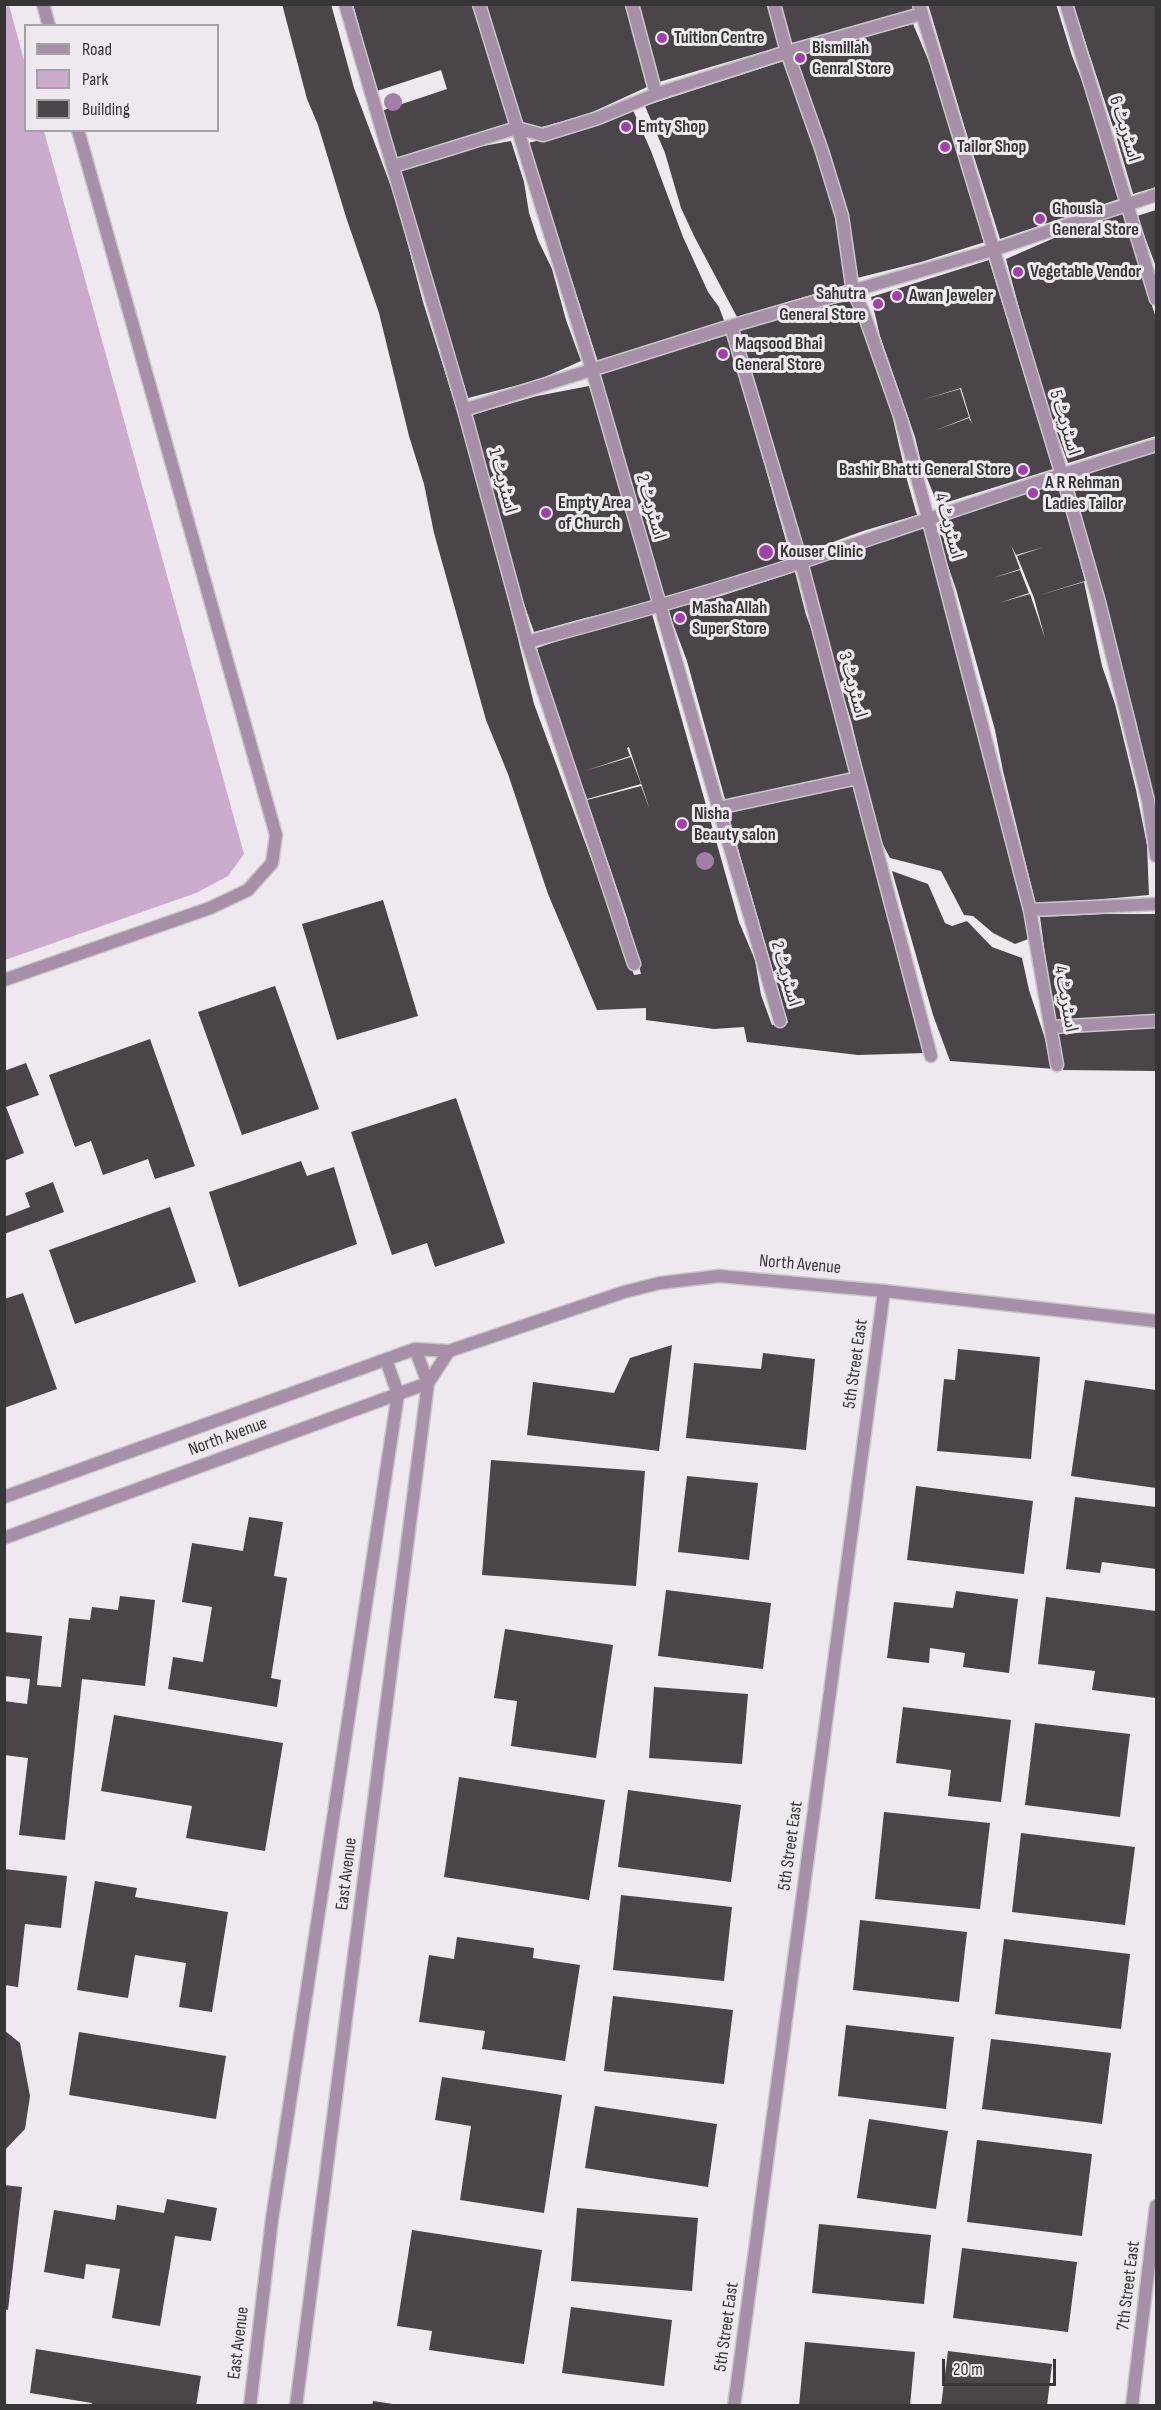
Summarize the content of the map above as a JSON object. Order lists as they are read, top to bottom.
{
  "streets": {
    "street": [
      "اسٹریٹ 6",
      "اسٹریٹ 5",
      "اسٹریٹ 1",
      "اسٹریٹ 2",
      "اسٹریٹ 4",
      "اسٹریٹ 3",
      "North Avenue",
      "5th Street East",
      "East Avenue",
      "7th Street East"
    ]
  },
  "crossings": [
    ["North Avenue", "5th Street East"],
    ["North Avenue", "East Avenue"]
  ],
  "places": [
    "Tuition Centre",
    "Bismillah Genral Store",
    "Emty Shop",
    "Tailor Shop",
    "Ghousia General Store",
    "Vegetable Vendor",
    "Awan Jeweler",
    "Sahutra General Store",
    "Maqsood Bhai General Store",
    "Bashir Bhatti General Store",
    "A R Rehman Ladies Tailor",
    "Empty Area of Church",
    "Kouser Clinic",
    "Masha Allah Super Store",
    "Nisha Beauty salon"
  ],
  "legend": ["Road", "Park", "Building"],
  "scale_bar": "20 m"
}
